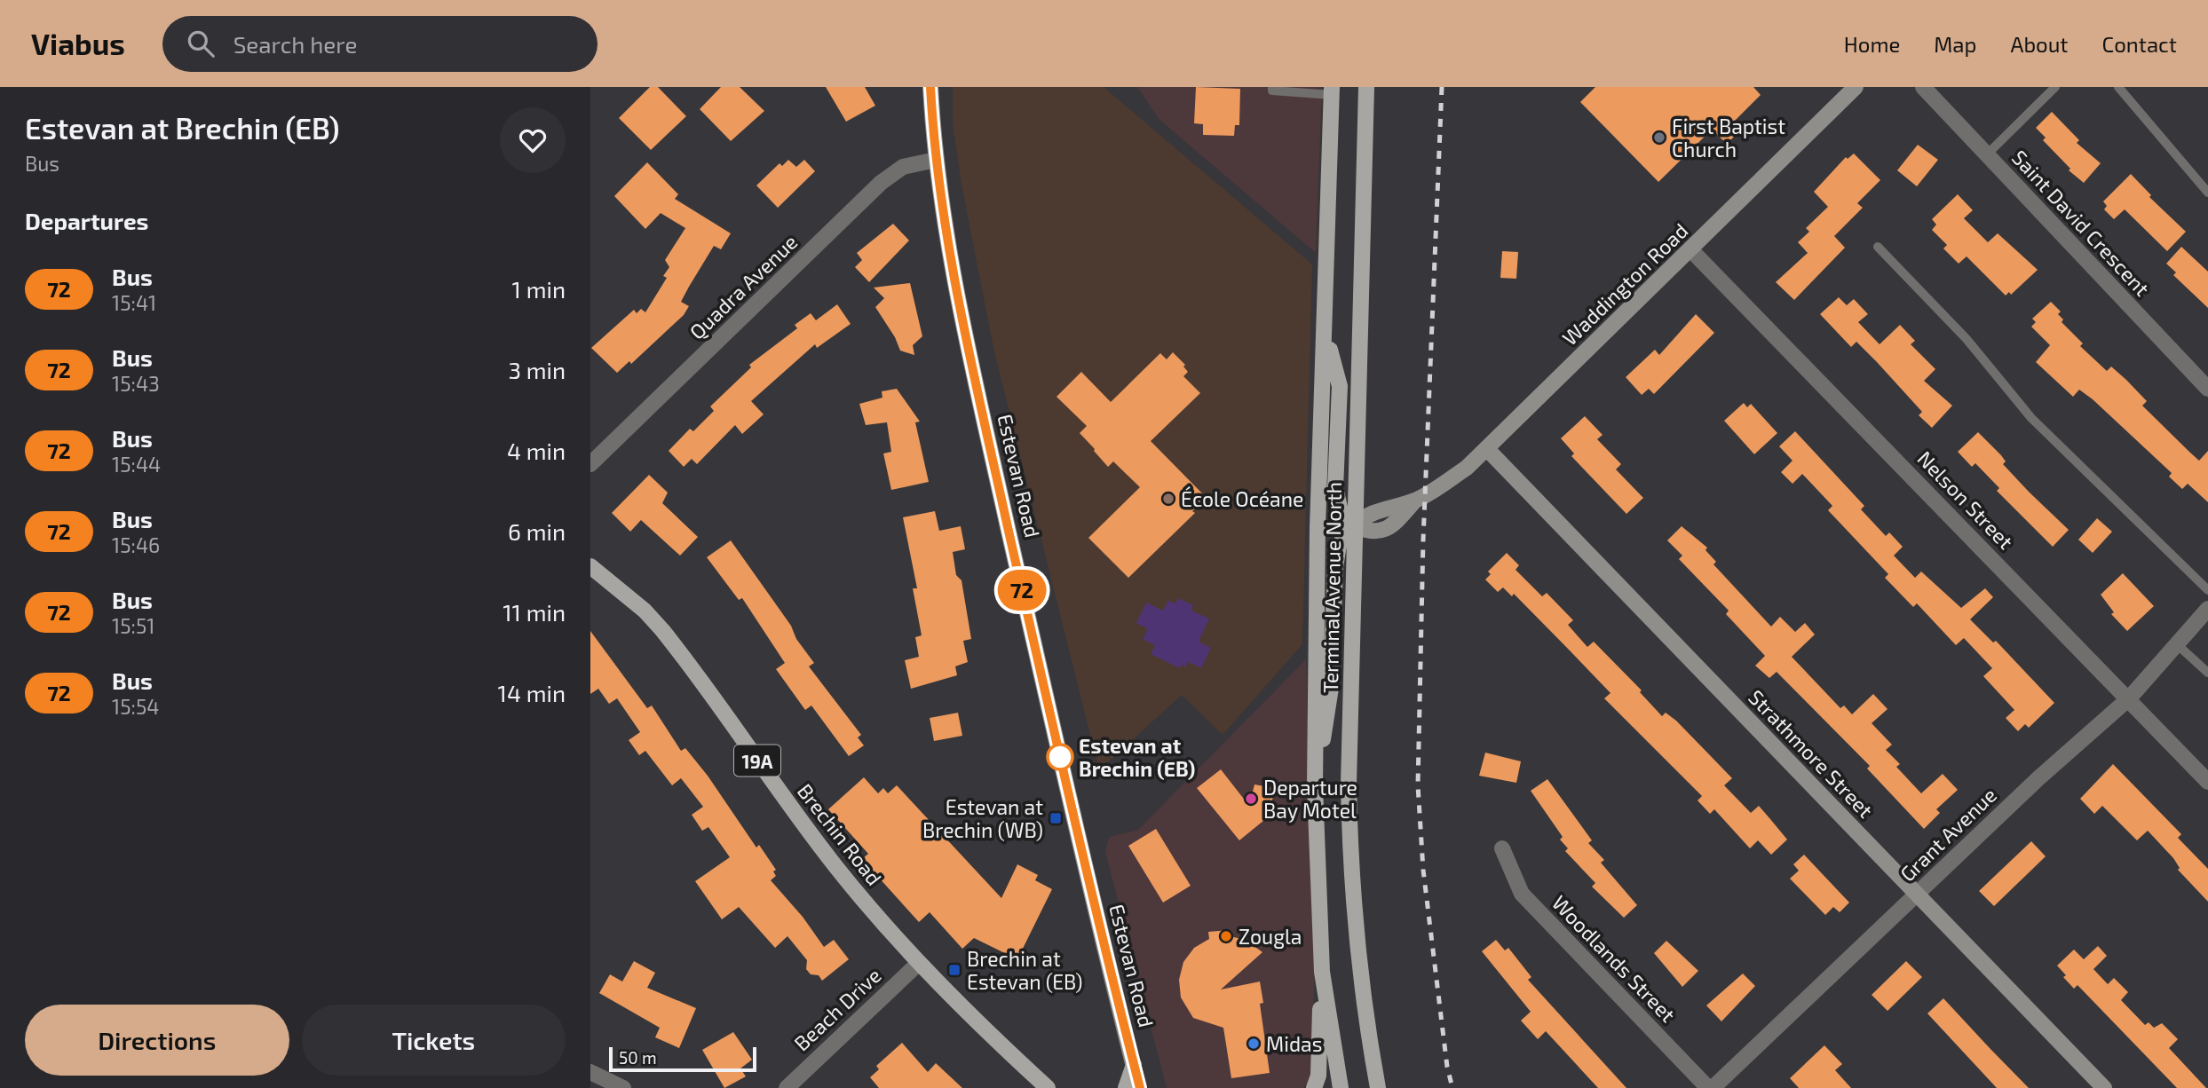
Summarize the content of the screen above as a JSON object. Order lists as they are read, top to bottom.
{
  "streets": {
    "main road": ["Terminal Avenue North", "19A", "Brechin Road"],
    "street": [
      "Saint David Crescent",
      "Waddington Road",
      "Quadra Avenue",
      "Estevan Road",
      "Nelson Street",
      "Strathmore Street",
      "Grant Avenue",
      "Woodlands Street",
      "Beach Drive"
    ]
  },
  "crossings": [
    ["Waddington Road", "Nelson Street"],
    ["Waddington Road", "Terminal Avenue North"],
    ["Waddington Road", "Strathmore Street"],
    ["Quadra Avenue", "Estevan Road"],
    ["Nelson Street", "Grant Avenue"],
    ["Strathmore Street", "Grant Avenue"],
    ["Brechin Road", "Beach Drive"]
  ],
  "places": {
    "other": [
      "First Baptist Church",
      "École Océane",
      "Estevan at Brechin (EB)",
      "Departure Bay Motel",
      "Zougla",
      "Midas"
    ],
    "transit": ["Estevan at Brechin (WB)", "Brechin at Estevan (EB)"]
  },
  "lines": ["bus line 72"],
  "scale_bar": "50 m",
  "page": {
    "header": "Viabus",
    "search": "Search here",
    "nav": [
      "Home",
      "Map",
      "About",
      "Contact"
    ],
    "heading": [
      ["Estevan at Brechin (EB)", "Bus"],
      "Departures"
    ],
    "on_map": "72",
    "list": [
      {
        "mark": "72",
        "name": "Bus",
        "note": "15:41",
        "value": "1 min"
      },
      {
        "mark": "72",
        "name": "Bus",
        "note": "15:43",
        "value": "3 min"
      },
      {
        "mark": "72",
        "name": "Bus",
        "note": "15:44",
        "value": "4 min"
      },
      {
        "mark": "72",
        "name": "Bus",
        "note": "15:46",
        "value": "6 min"
      },
      {
        "mark": "72",
        "name": "Bus",
        "note": "15:51",
        "value": "11 min"
      },
      {
        "mark": "72",
        "name": "Bus",
        "note": "15:54",
        "value": "14 min"
      }
    ],
    "buttons": ["Directions", "Tickets"],
    "scale": "50 m"
  }
}
